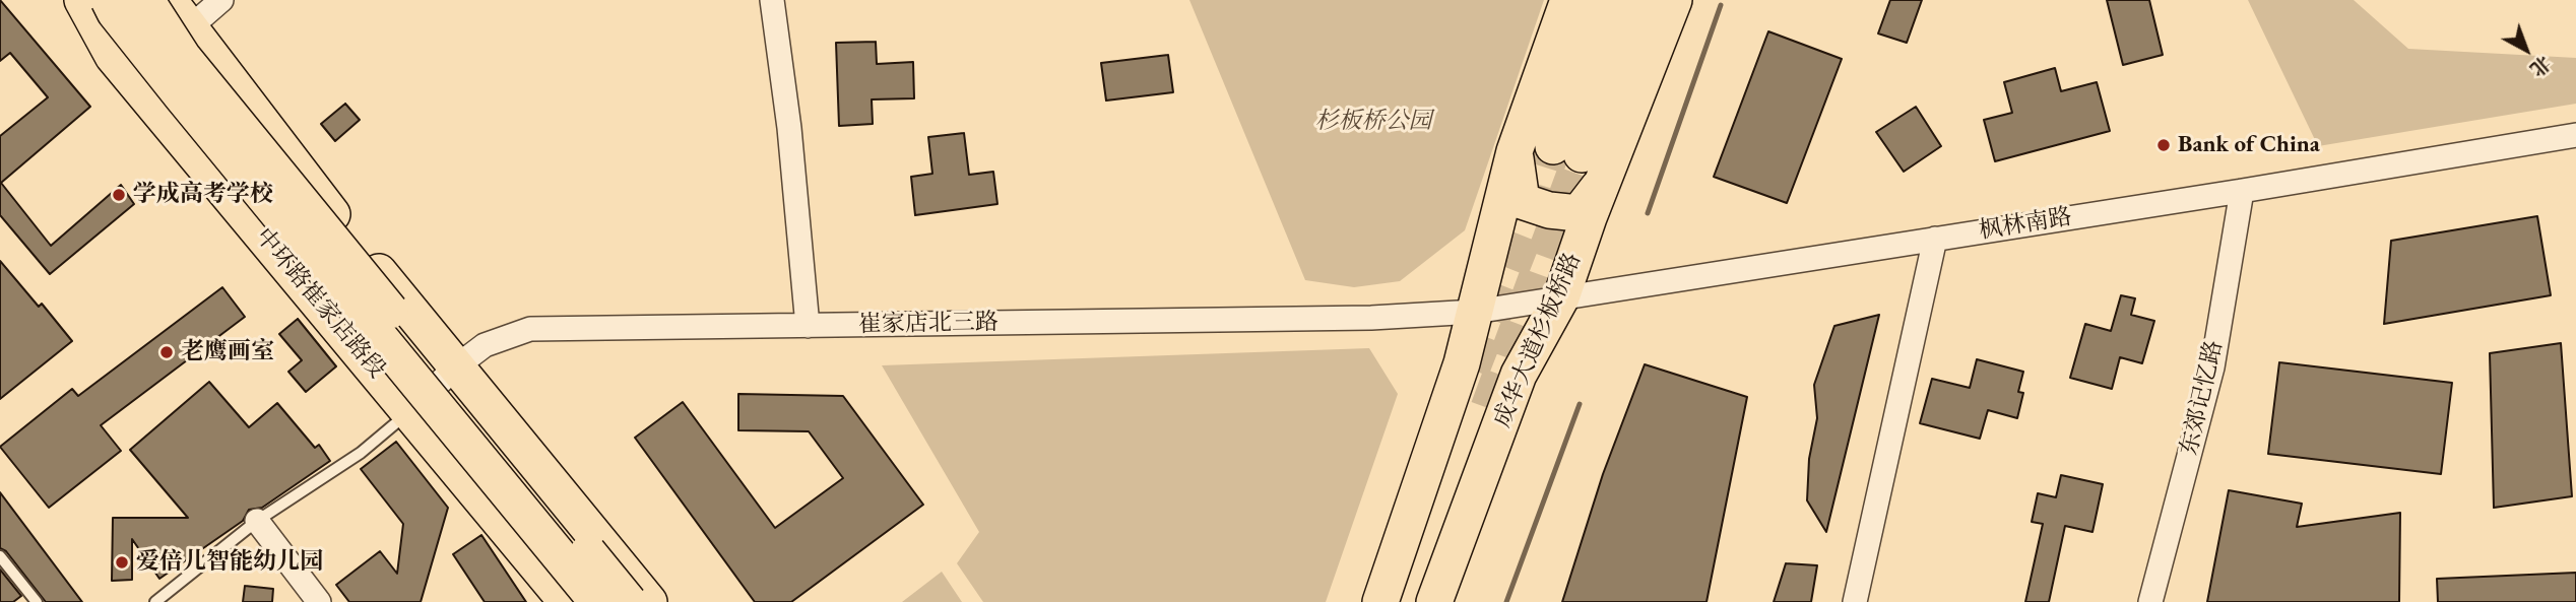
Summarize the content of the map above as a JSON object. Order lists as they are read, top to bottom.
{
  "streets": {
    "main road": ["中环路崔家店路段", "成华大道杉板桥路"],
    "street": ["枫林南路", "崔家店北三路", "东郊记忆路"]
  },
  "crossings": [
    ["枫林南路", "崔家店北三路"],
    ["枫林南路", "成华大道杉板桥路"],
    ["枫林南路", "东郊记忆路"],
    ["中环路崔家店路段", "崔家店北三路"]
  ],
  "parks": ["杉板桥公园"],
  "places": [
    "Bank of China",
    "学成高考学校",
    "老鹰画室",
    "爱倍儿智能幼儿园"
  ],
  "north": "bottom right"
}
